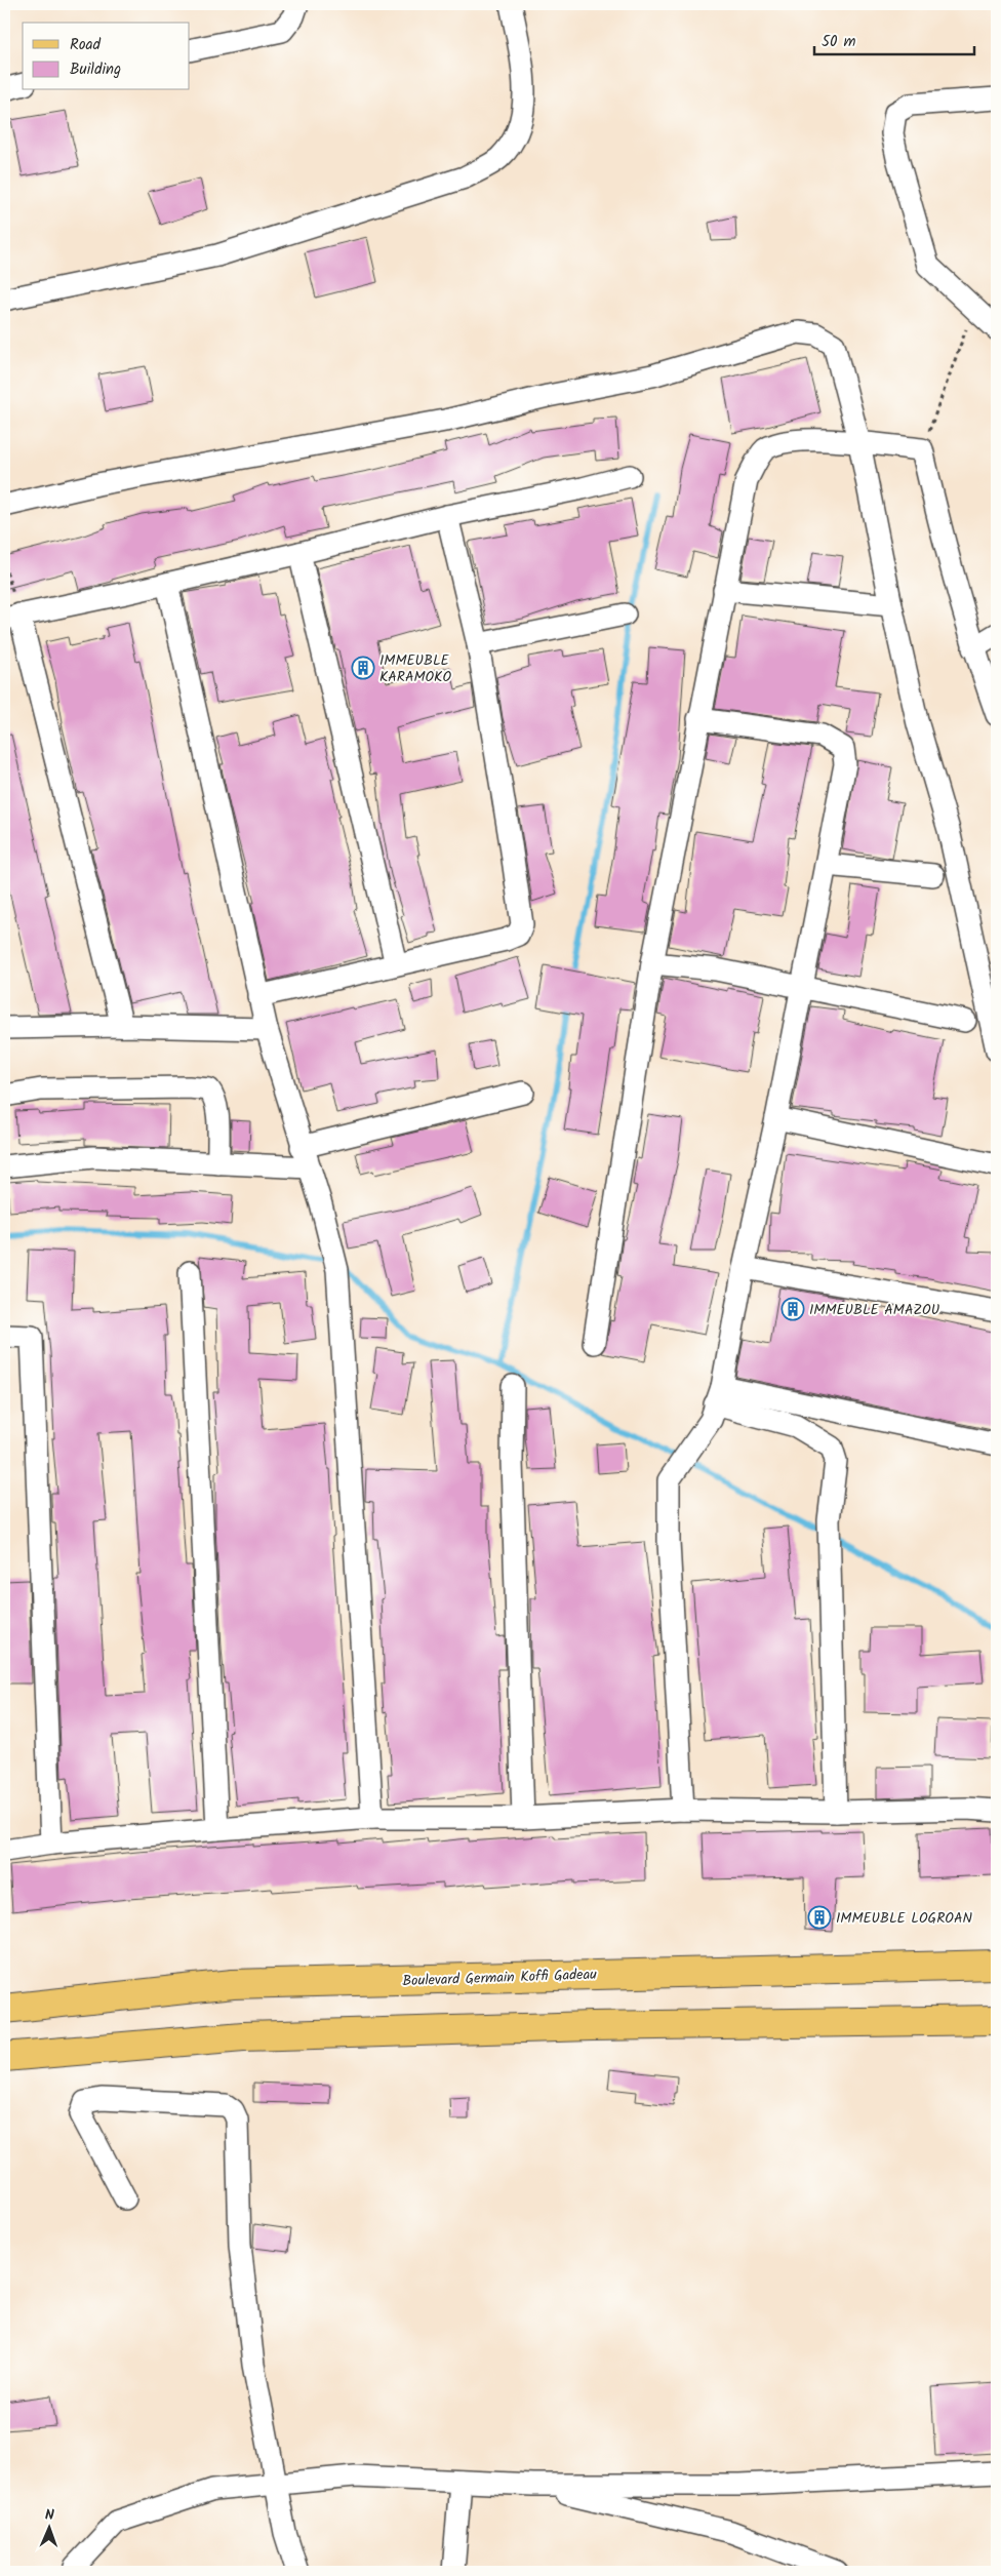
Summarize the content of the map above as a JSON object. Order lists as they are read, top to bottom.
{
  "streets": {
    "main road": ["Boulevard Germain Koffi Gadeau"]
  },
  "places": {
    "building": ["IMMEUBLE KARAMOKO", "IMMEUBLE AMAZOU", "IMMEUBLE LOGROAN"]
  },
  "legend": ["Road", "Building"],
  "scale_bar": "50 m",
  "north": "top"
}
